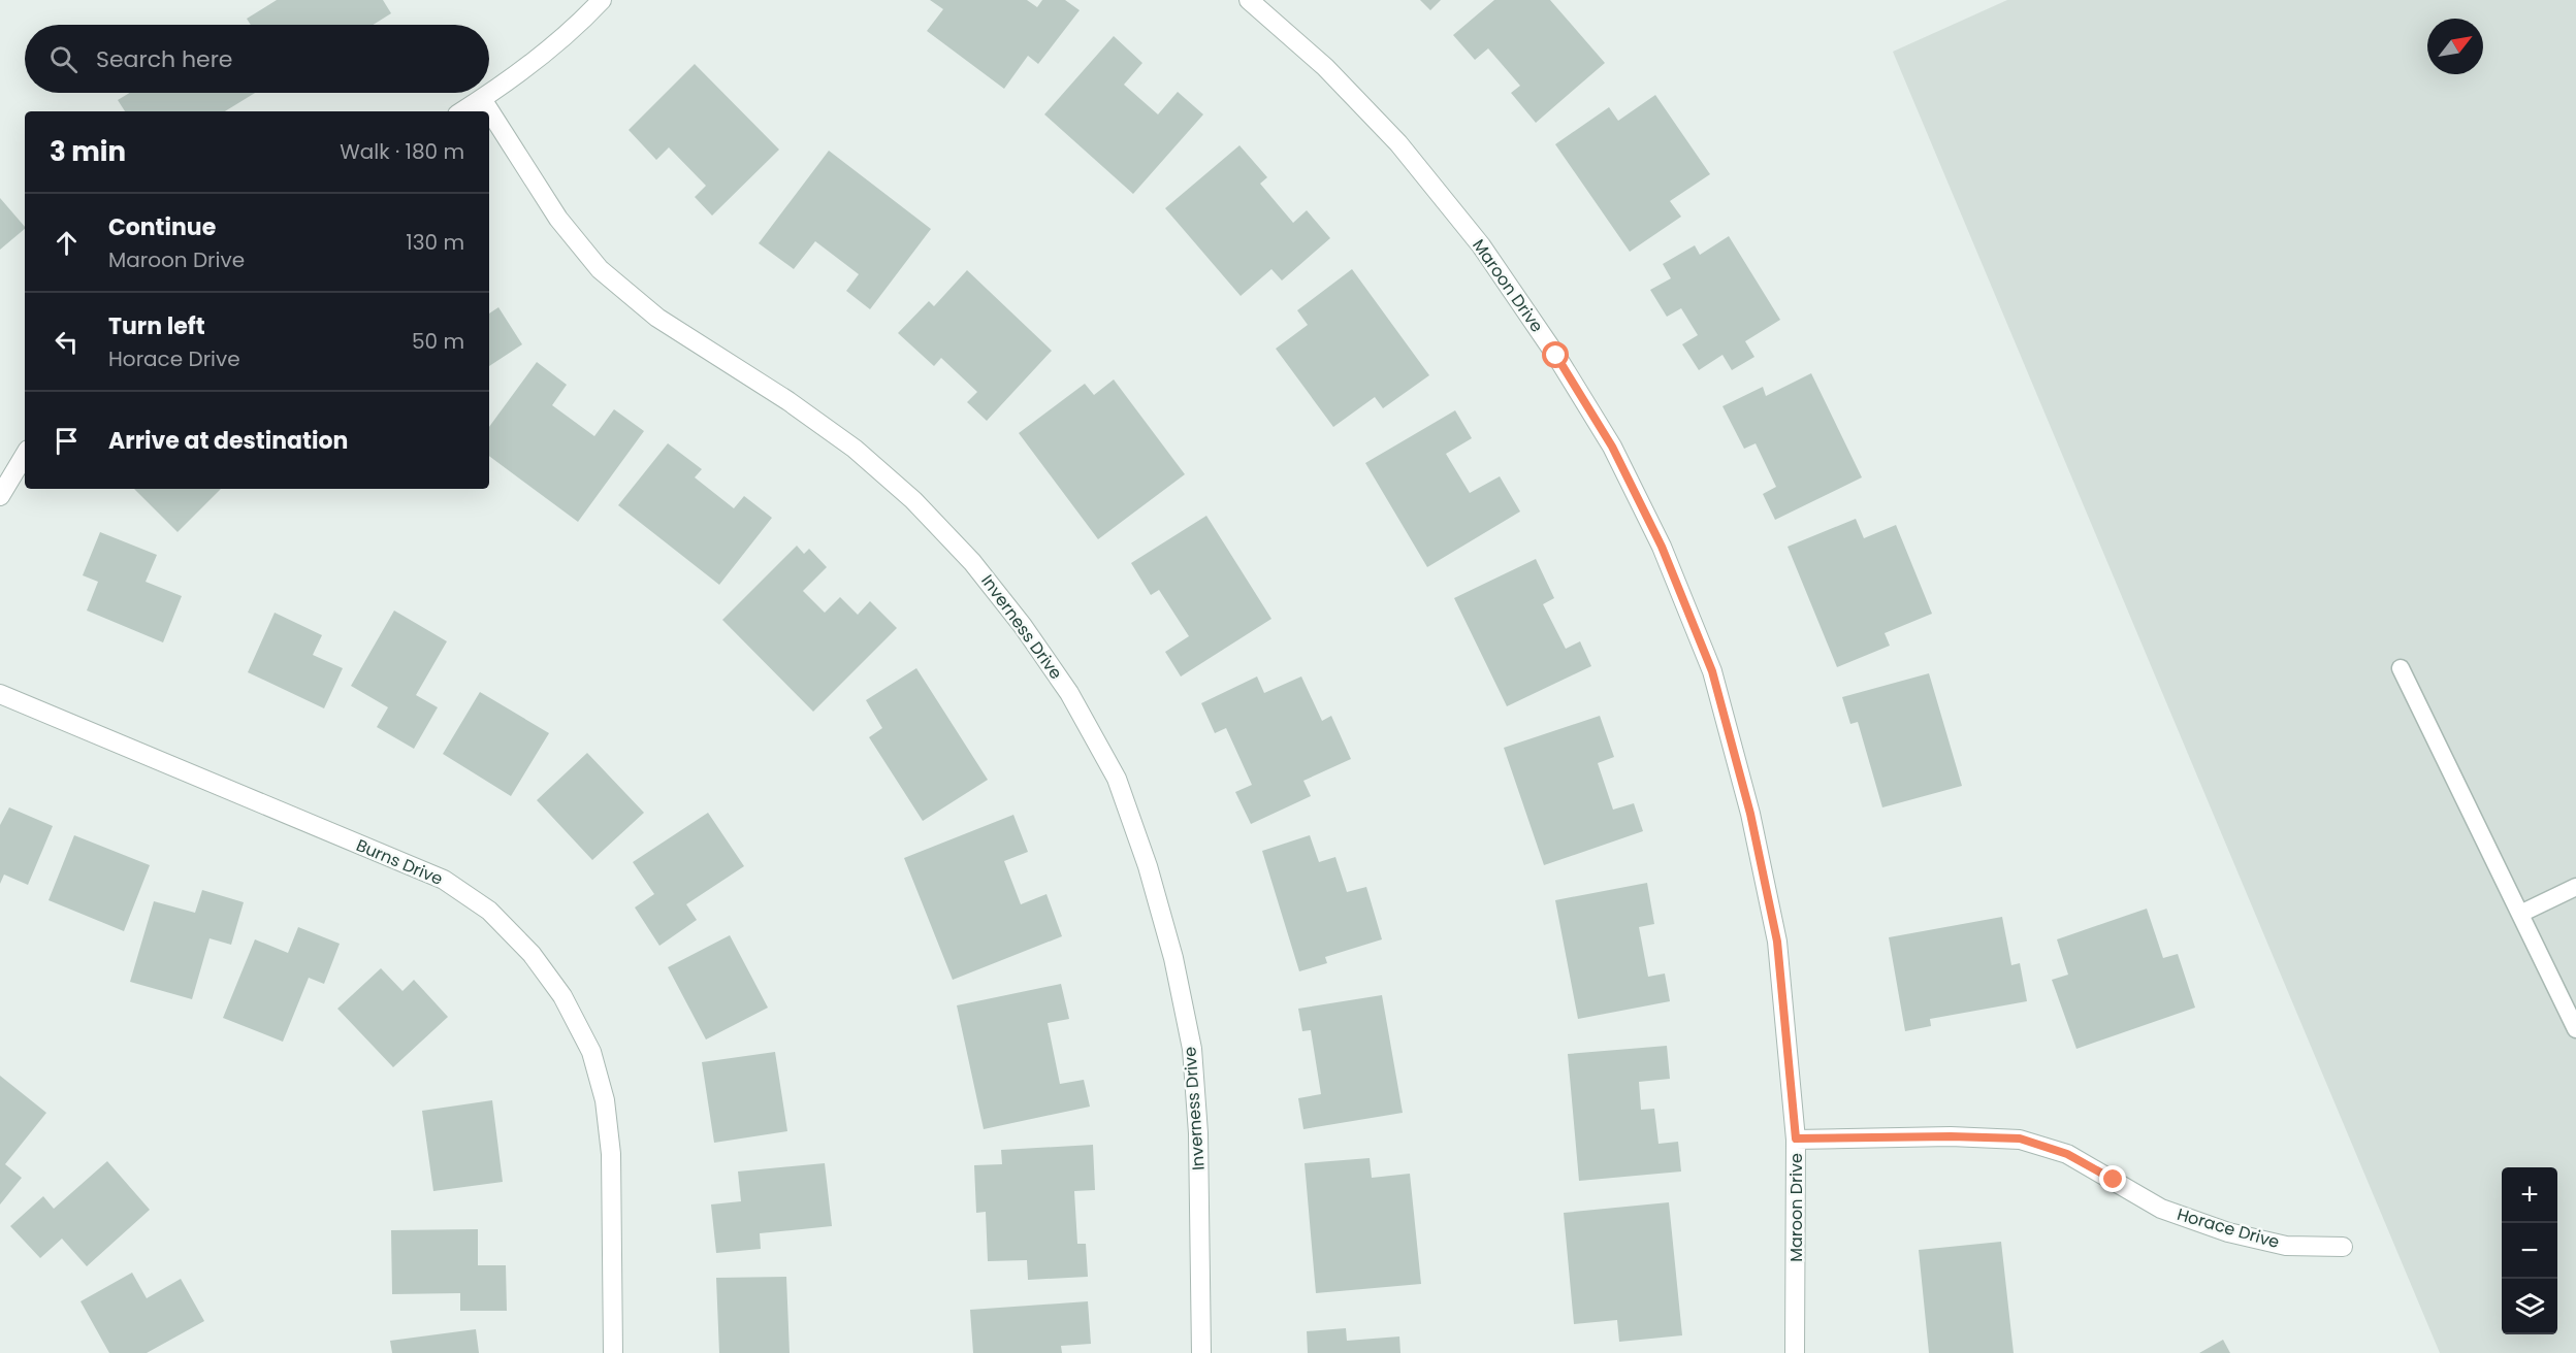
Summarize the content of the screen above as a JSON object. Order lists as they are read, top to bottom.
{
  "streets": {
    "street": [
      "Maroon Drive",
      "Inverness Drive",
      "Burns Drive",
      "Horace Drive"
    ]
  },
  "crossings": [
    ["Maroon Drive", "Horace Drive"]
  ],
  "north": "top right",
  "page": {
    "search": "Search here",
    "heading": ["3 min", "Walk · 180 m"],
    "list": [
      ["Continue", "Maroon Drive", "130 m"],
      ["Turn left", "Horace Drive", "50 m"],
      "Arrive at destination"
    ],
    "map_buttons": ["+", "−"]
  }
}
